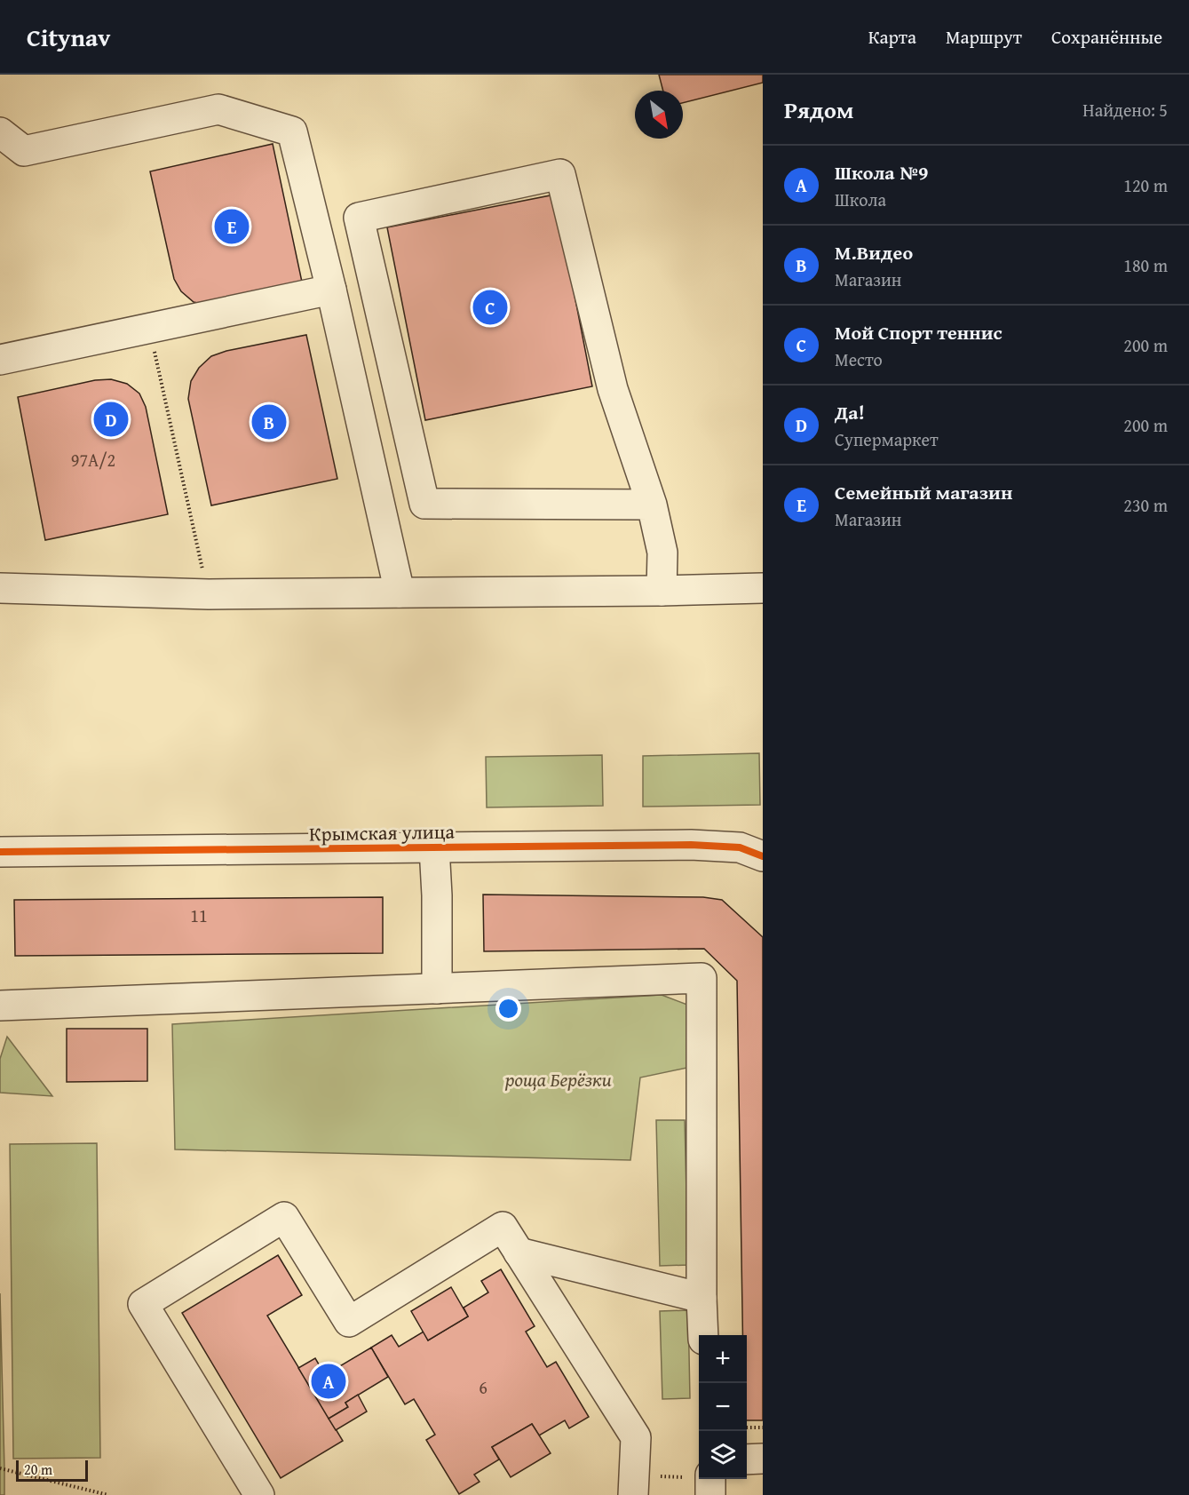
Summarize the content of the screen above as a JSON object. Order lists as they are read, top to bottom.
{
  "streets": {
    "street": ["Крымская улица"]
  },
  "parks": ["роща Берёзки"],
  "house_numbers": ["97А/2", "11", "6"],
  "scale_bar": "20 m",
  "north": "bottom right",
  "page": {
    "header": "Citynav",
    "nav": ["Карта", "Маршрут", "Сохранённые"],
    "heading": ["Рядом", "Найдено: 5"],
    "list": [
      {
        "mark": "A",
        "name": "Школа №9",
        "note": "Школа",
        "value": "120 m"
      },
      {
        "mark": "B",
        "name": "М.Видео",
        "note": "Магазин",
        "value": "180 m"
      },
      {
        "mark": "C",
        "name": "Мой Спорт теннис",
        "note": "Место",
        "value": "200 m"
      },
      {
        "mark": "D",
        "name": "Да!",
        "note": "Супермаркет",
        "value": "200 m"
      },
      {
        "mark": "E",
        "name": "Семейный магазин",
        "note": "Магазин",
        "value": "230 m"
      }
    ],
    "pins": [
      "E",
      "C",
      "D",
      "B",
      "A"
    ],
    "map_buttons": ["+", "−"],
    "scale": "20 m"
  }
}
